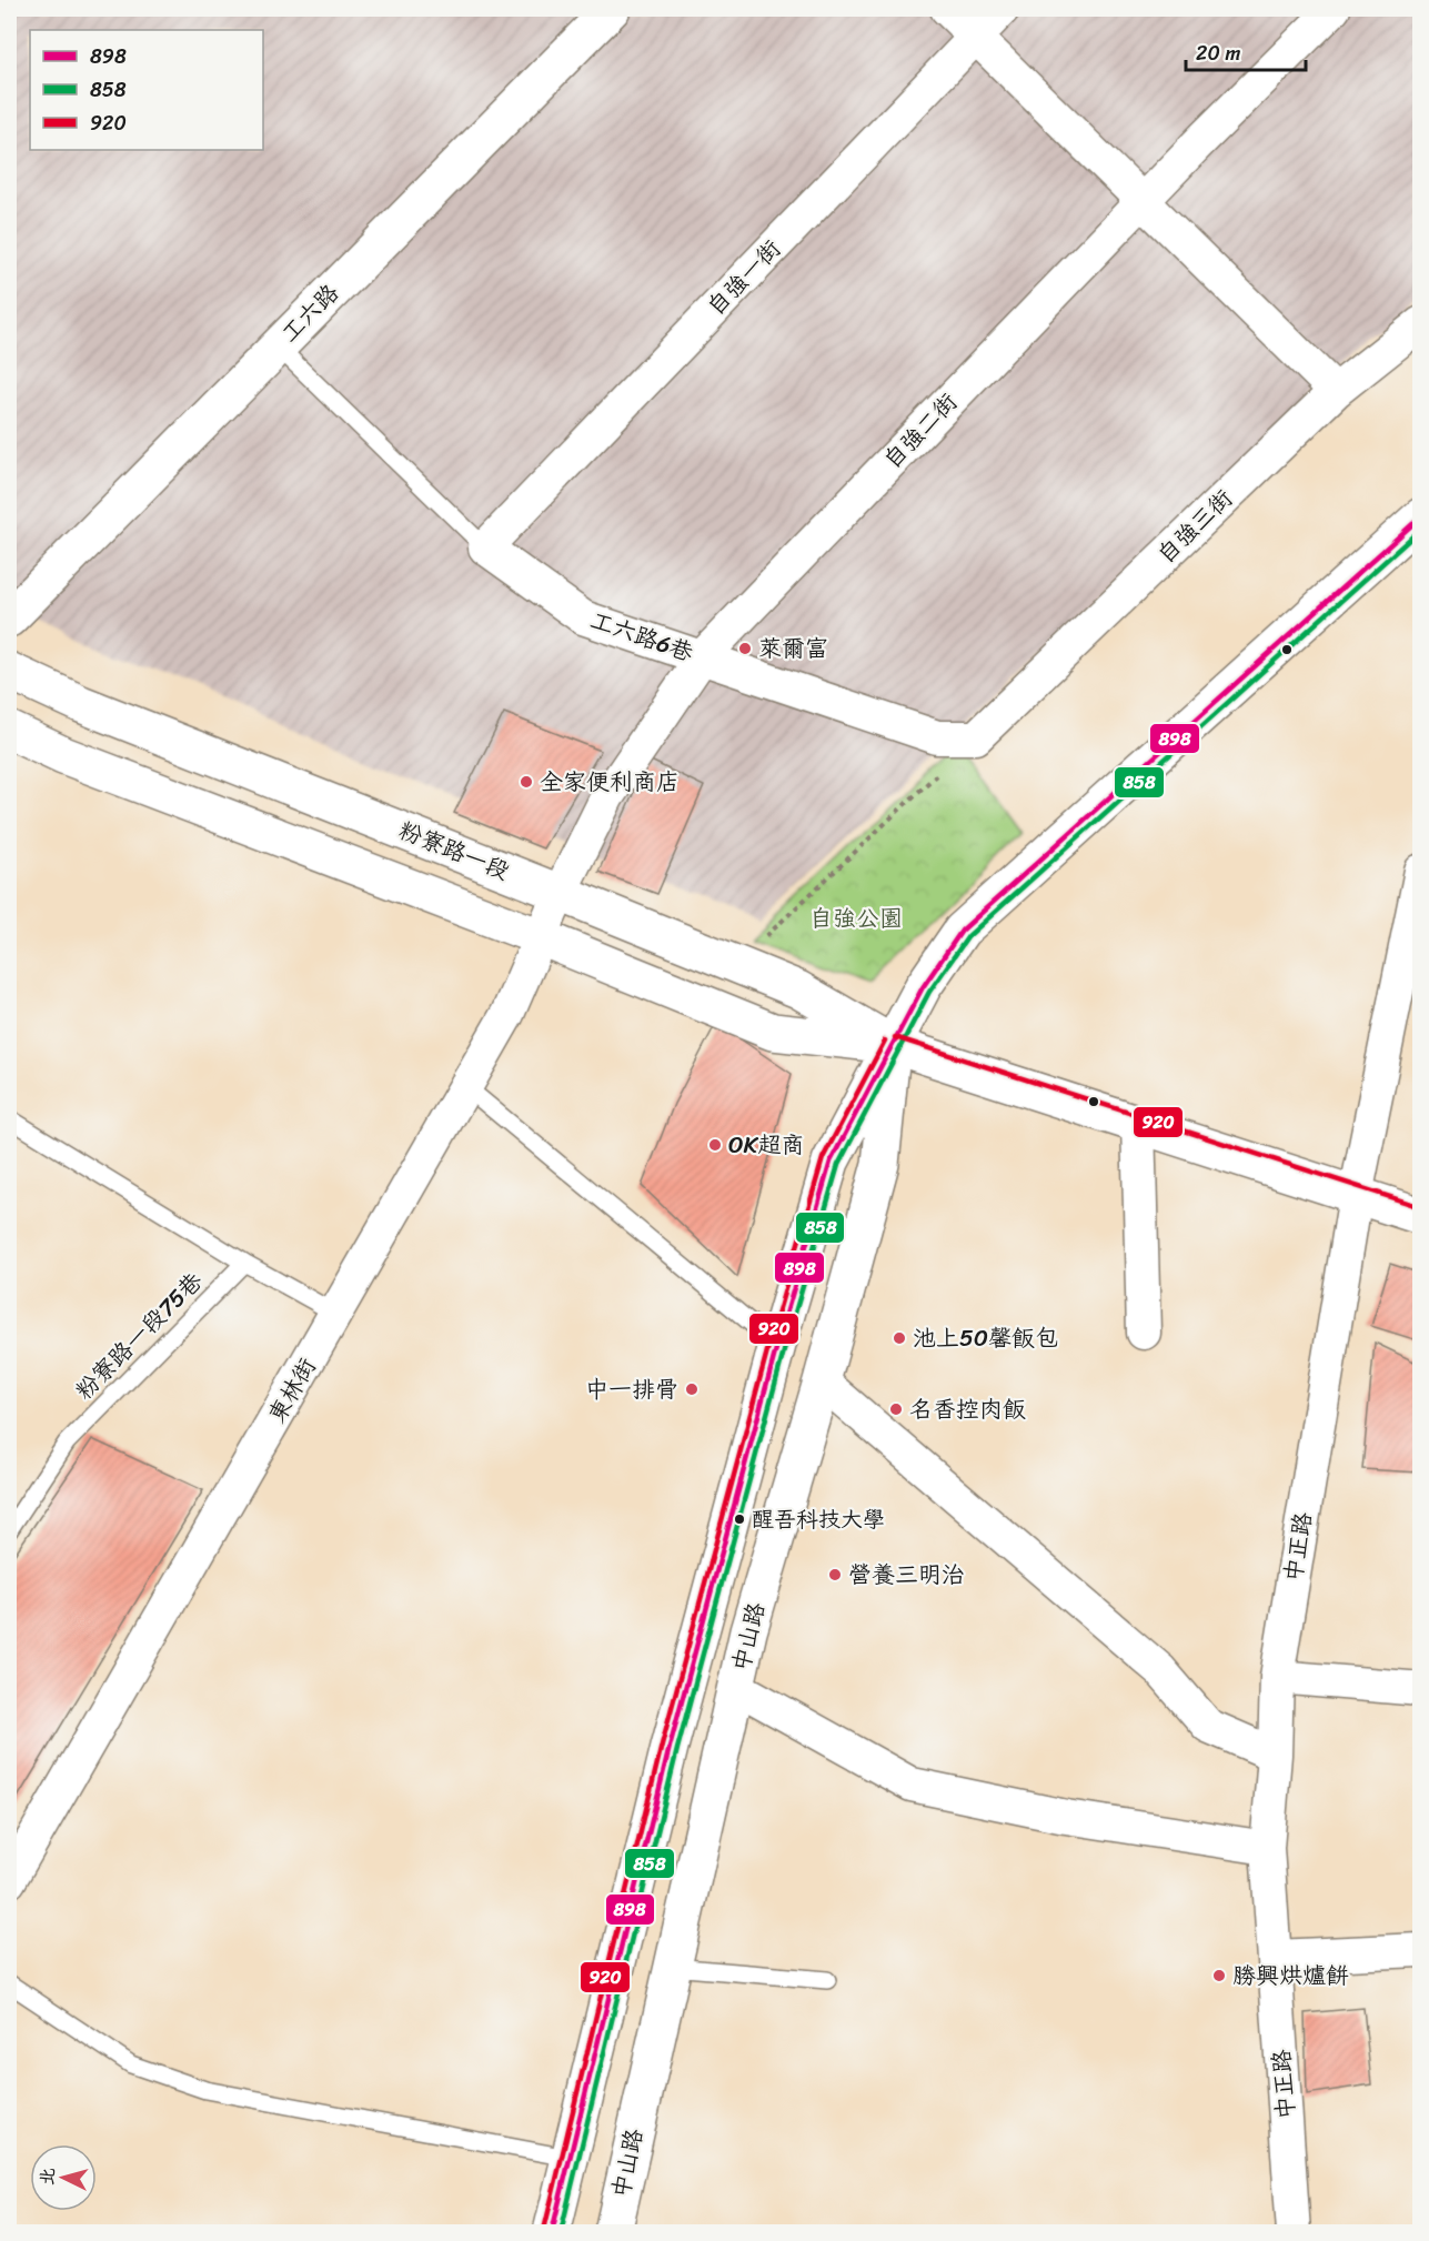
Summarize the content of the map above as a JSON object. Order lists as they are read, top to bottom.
{
  "streets": {
    "main road": ["工六路", "粉寮路一段", "中山路"],
    "street": [
      "自強一街",
      "自強二街",
      "自強三街",
      "工六路6巷",
      "東林街",
      "中正路"
    ],
    "lane": ["粉寮路一段75巷"]
  },
  "crossings": [
    ["自強一街", "工六路6巷"],
    ["工六路", "工六路6巷"],
    ["自強二街", "工六路6巷"],
    ["自強二街", "粉寮路一段"],
    ["自強二街", "東林街"],
    ["自強三街", "工六路6巷"],
    ["粉寮路一段", "東林街"],
    ["粉寮路一段", "中正路"],
    ["粉寮路一段", "中山路"]
  ],
  "parks": ["自強公園"],
  "places": [
    "萊爾富",
    "全家便利商店",
    "OK超商",
    "池上50馨飯包",
    "中一排骨",
    "名香控肉飯",
    "醒吾科技大學",
    "營養三明治",
    "勝興烘爐餅"
  ],
  "lines": ["transit line 898", "transit line 858", "transit line 920"],
  "legend": ["898", "858", "920"],
  "scale_bar": "20 m",
  "north": "left"
}
